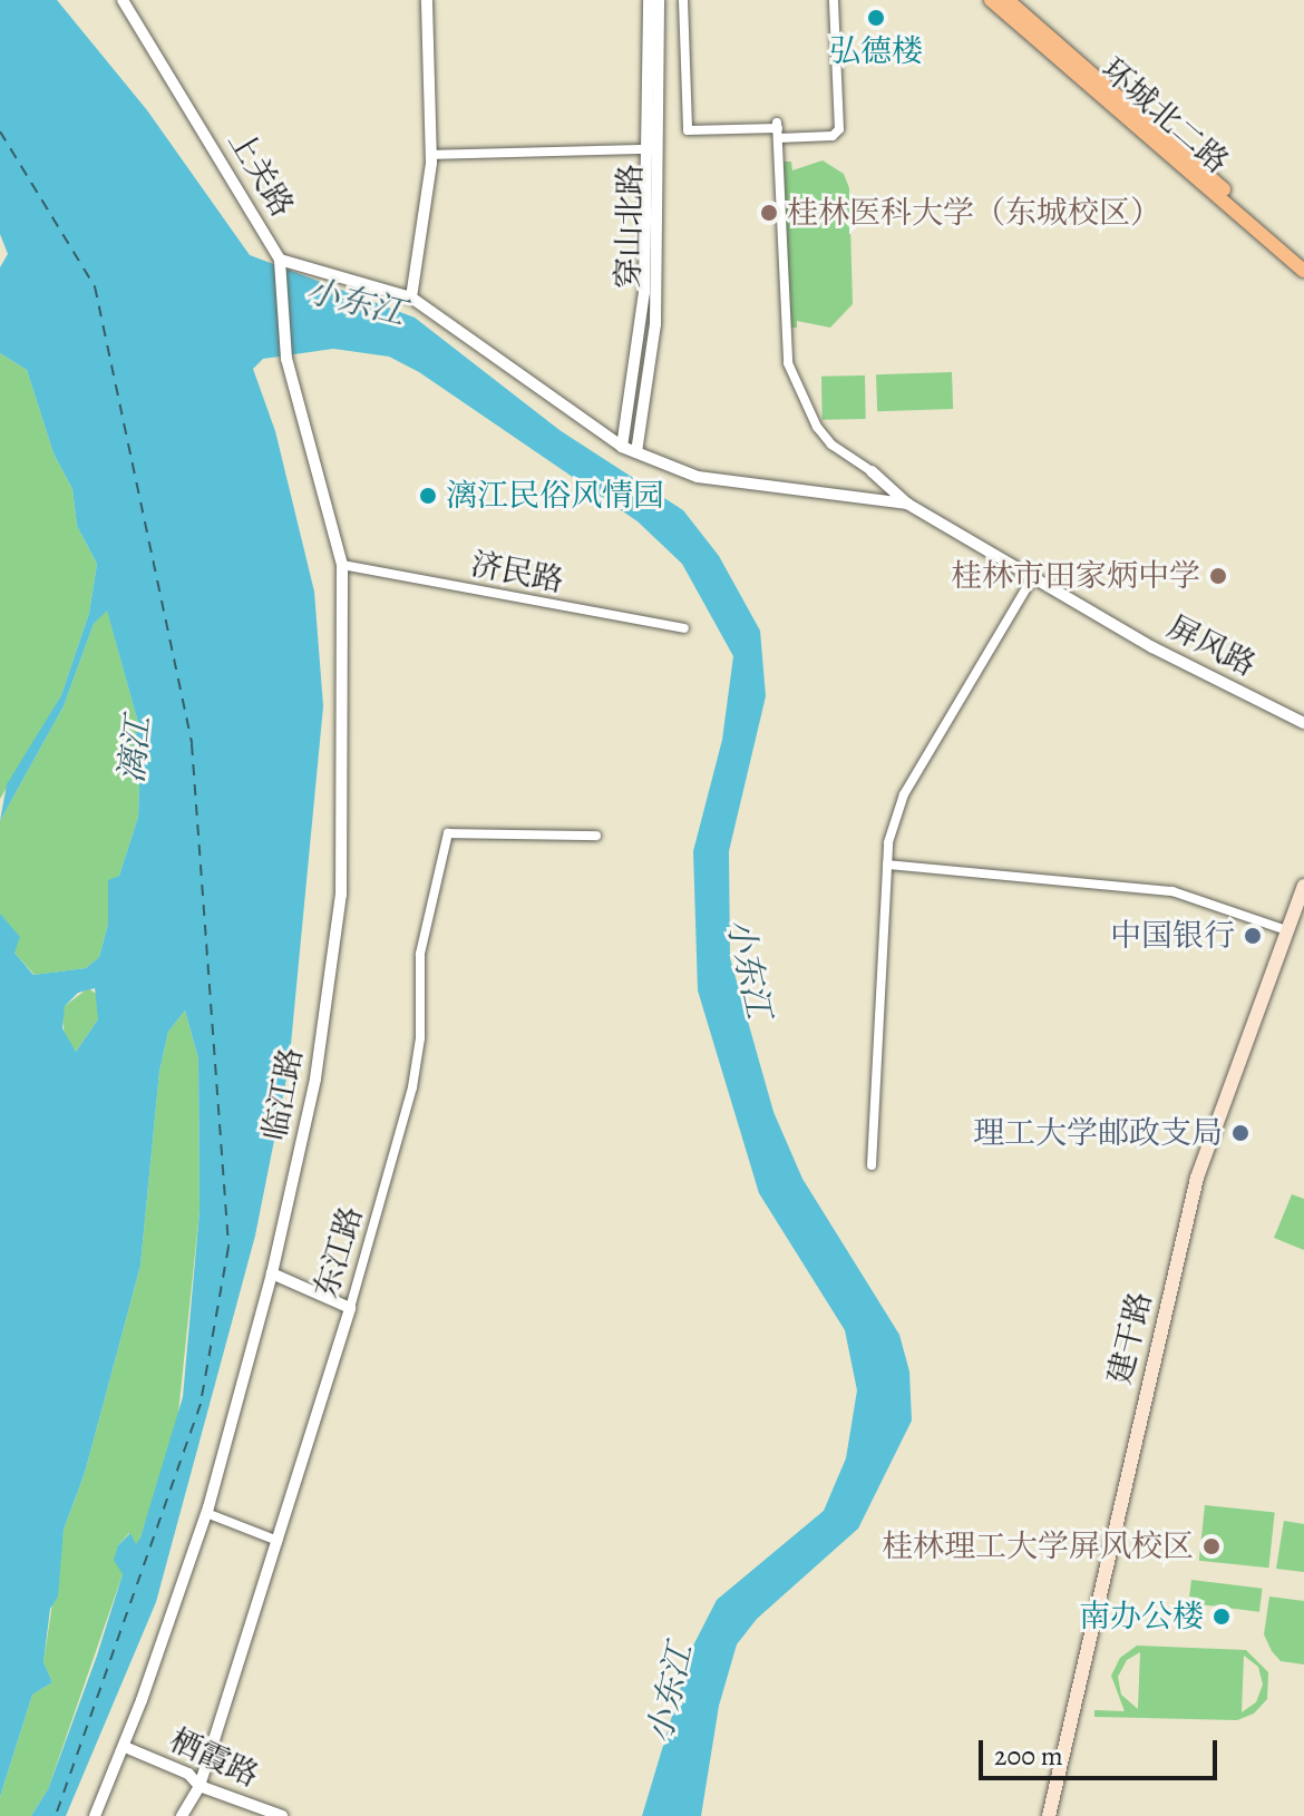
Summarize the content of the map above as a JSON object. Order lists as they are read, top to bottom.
{
  "streets": {
    "main road": ["环城北二路", "建干路"],
    "street": [
      "上关路",
      "穿山北路",
      "济民路",
      "屏风路",
      "临江路",
      "东江路",
      "栖霞路"
    ]
  },
  "crossings": [
    ["上关路", "穿山北路"],
    ["上关路", "屏风路"],
    ["上关路", "临江路"],
    ["济民路", "临江路"],
    ["临江路", "栖霞路"],
    ["东江路", "栖霞路"]
  ],
  "water": ["小东江", "漓江"],
  "places": [
    "弘德楼",
    "桂林医科大学（东城校区）",
    "漓江民俗风情园",
    "桂林市田家炳中学",
    "中国银行",
    "理工大学邮政支局",
    "桂林理工大学屏风校区",
    "南办公楼"
  ],
  "scale_bar": "200 m"
}
